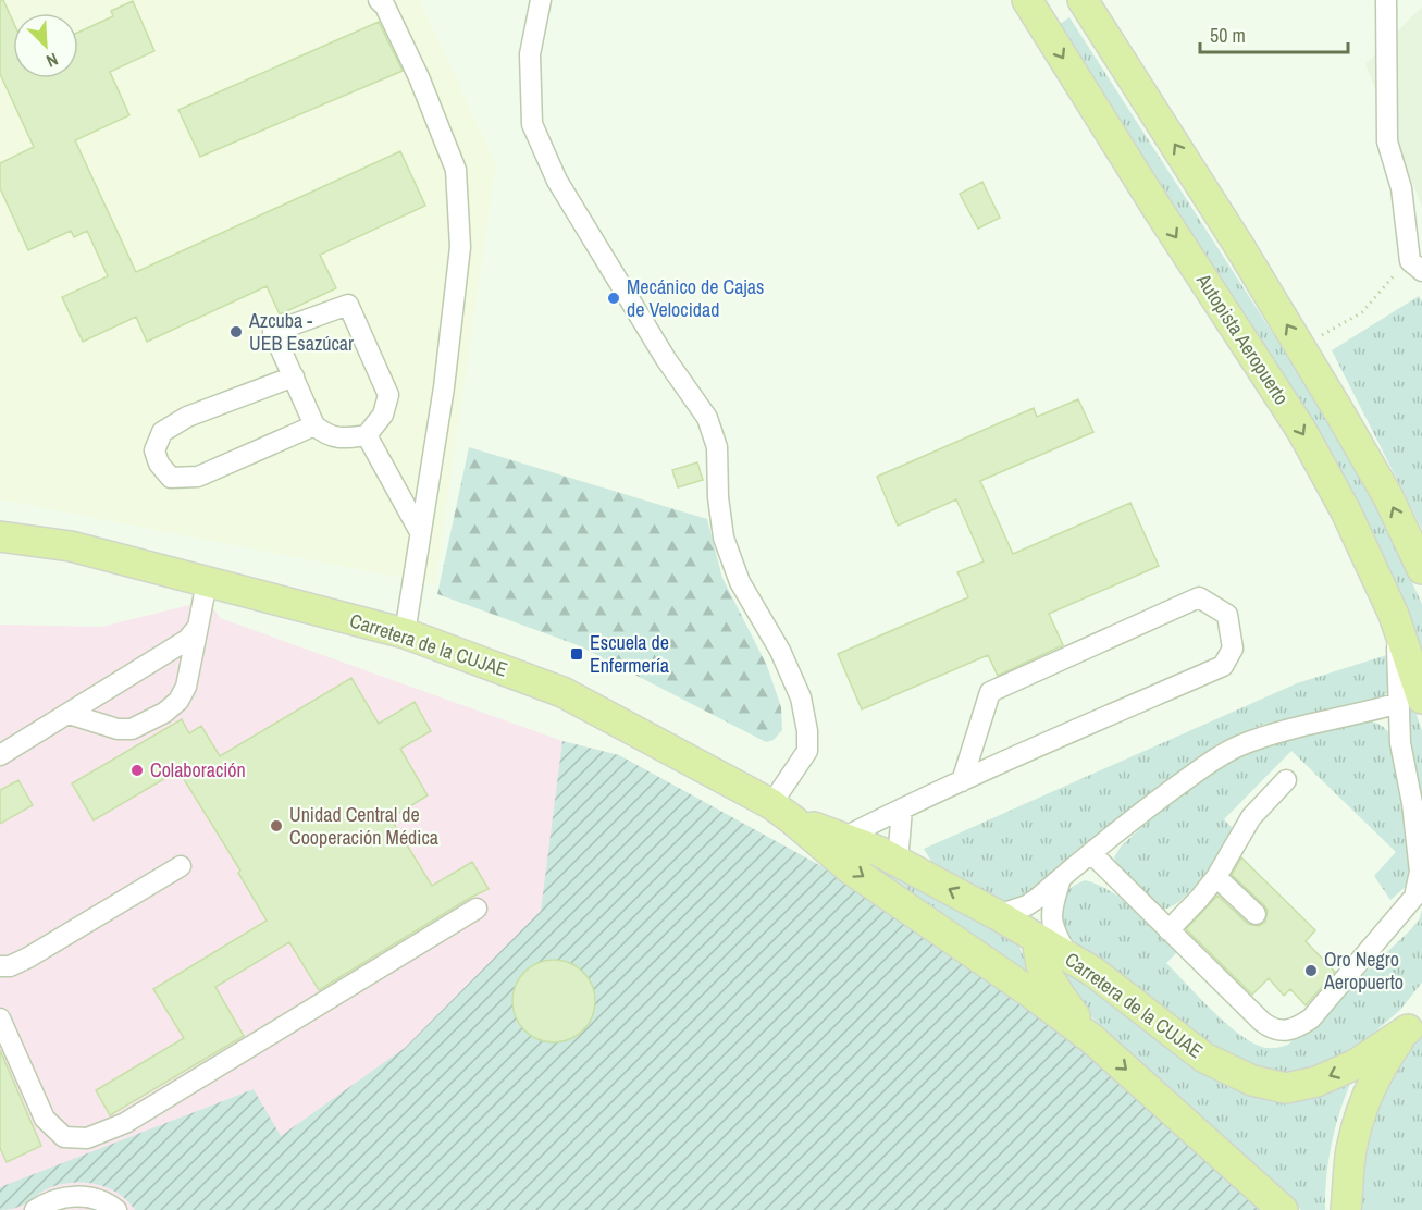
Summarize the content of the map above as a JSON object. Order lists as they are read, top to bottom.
{
  "streets": {
    "highway": ["Autopista Aeropuerto", "Carretera de la CUJAE"]
  },
  "places": {
    "other": [
      "Mecánico de Cajas de Velocidad",
      "Azcuba - UEB Esazúcar",
      "Colaboración",
      "Unidad Central de Cooperación Médica",
      "Oro Negro Aeropuerto"
    ],
    "transit": ["Escuela de Enfermería"]
  },
  "scale_bar": "50 m",
  "north": "bottom right"
}
